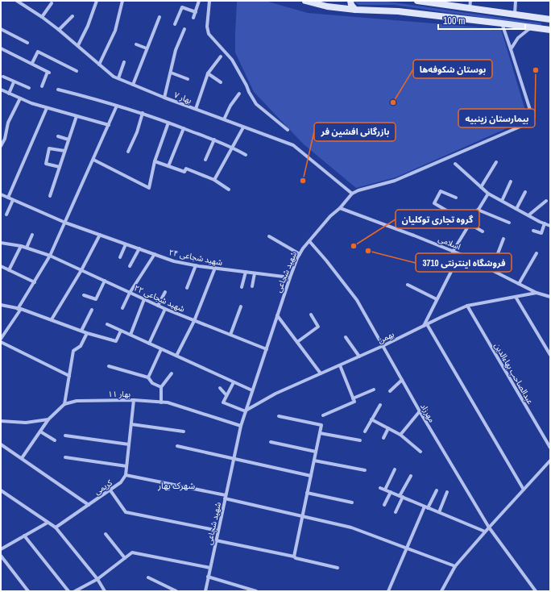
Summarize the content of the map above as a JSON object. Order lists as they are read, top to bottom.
{
  "streets": {
    "street": [
      "بهار ۷",
      "اسلامی",
      "شهید شجاعی ۲۴",
      "شهید شجاعی",
      "شهید شجاعی ۲۲",
      "بهمن",
      "عبدالصاحب بهاءالدین",
      "بهار ۱۱",
      "مهرزاد",
      "کریمی"
    ]
  },
  "crossings": [
    ["بهار ۷", "شهید شجاعی"],
    ["اسلامی", "شهید شجاعی"],
    ["اسلامی", "بهمن"],
    ["شهید شجاعی ۲۴", "شهید شجاعی"],
    ["شهید شجاعی", "شهید شجاعی ۲۲"],
    ["شهید شجاعی", "بهمن"],
    ["شهید شجاعی", "بهار ۱۱"],
    ["شهید شجاعی", "مهرزاد"],
    ["بهمن", "عبدالصاحب بهاءالدین"],
    ["بهمن", "مهرزاد"]
  ],
  "districts": ["شهرک بهار"],
  "places": [
    "بیمارستان زینبیه",
    "بوستان شکوفه‌ها",
    "بازرگانی افشین فر",
    "گروه تجاری توکلیان",
    "فروشگاه اینترنتی 3710"
  ],
  "scale_bar": "100 m"
}
